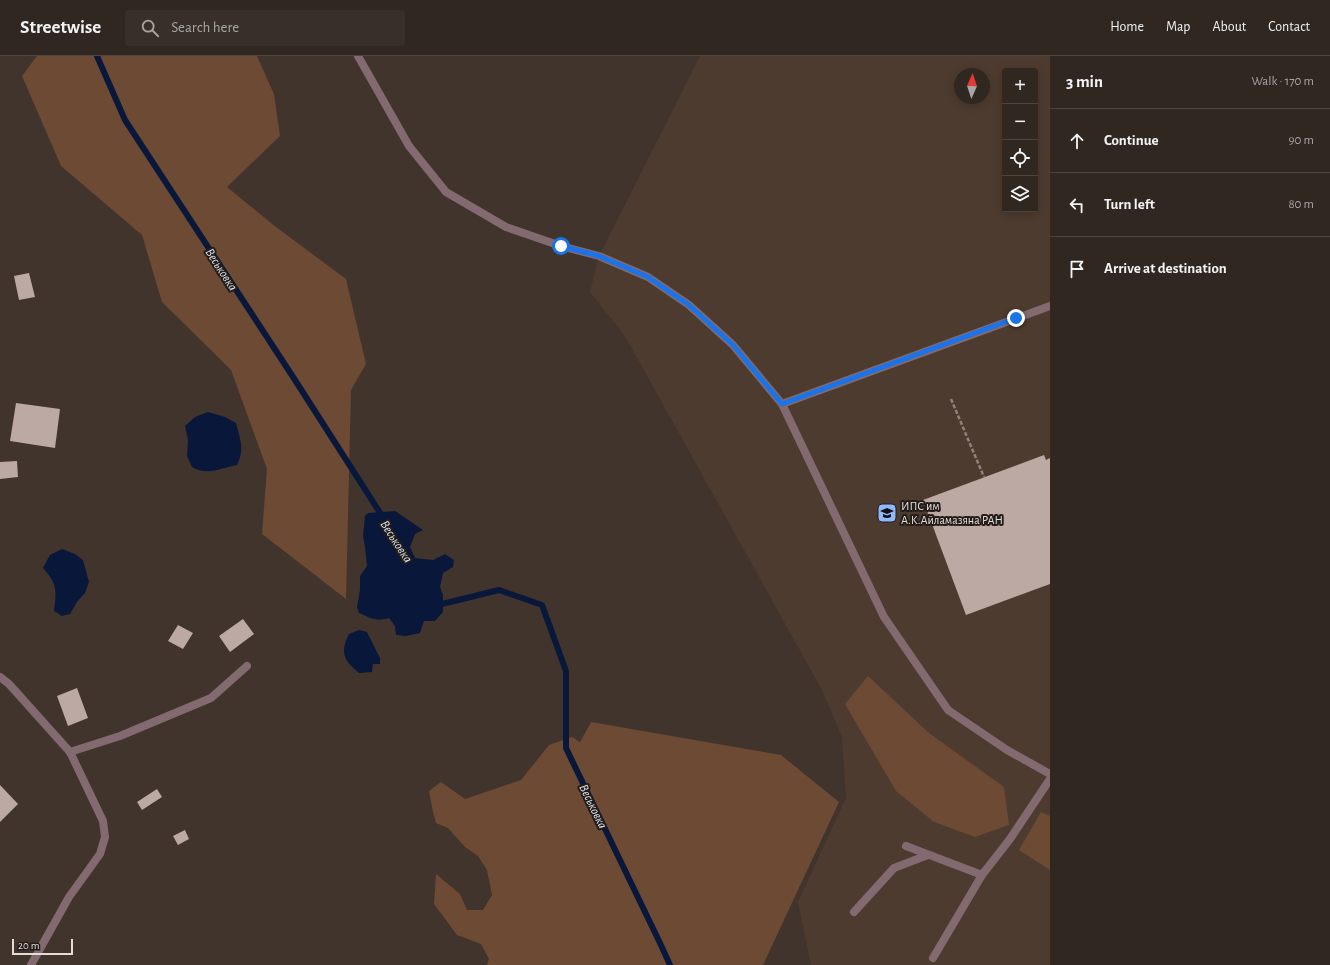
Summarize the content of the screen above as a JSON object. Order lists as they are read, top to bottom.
{
  "water": ["Веськовка"],
  "places": {
    "school or university": ["ИПС им А.К.Айламазяна РАН"]
  },
  "scale_bar": "20 m",
  "north": "top",
  "page": {
    "header": "Streetwise",
    "search": "Search here",
    "nav": [
      "Home",
      "Map",
      "About",
      "Contact"
    ],
    "heading": ["3 min", "Walk · 170 m"],
    "map_buttons": ["+", "−"],
    "list": [
      ["Continue", "90 m"],
      ["Turn left", "80 m"],
      "Arrive at destination"
    ],
    "scale": "20 m"
  }
}
